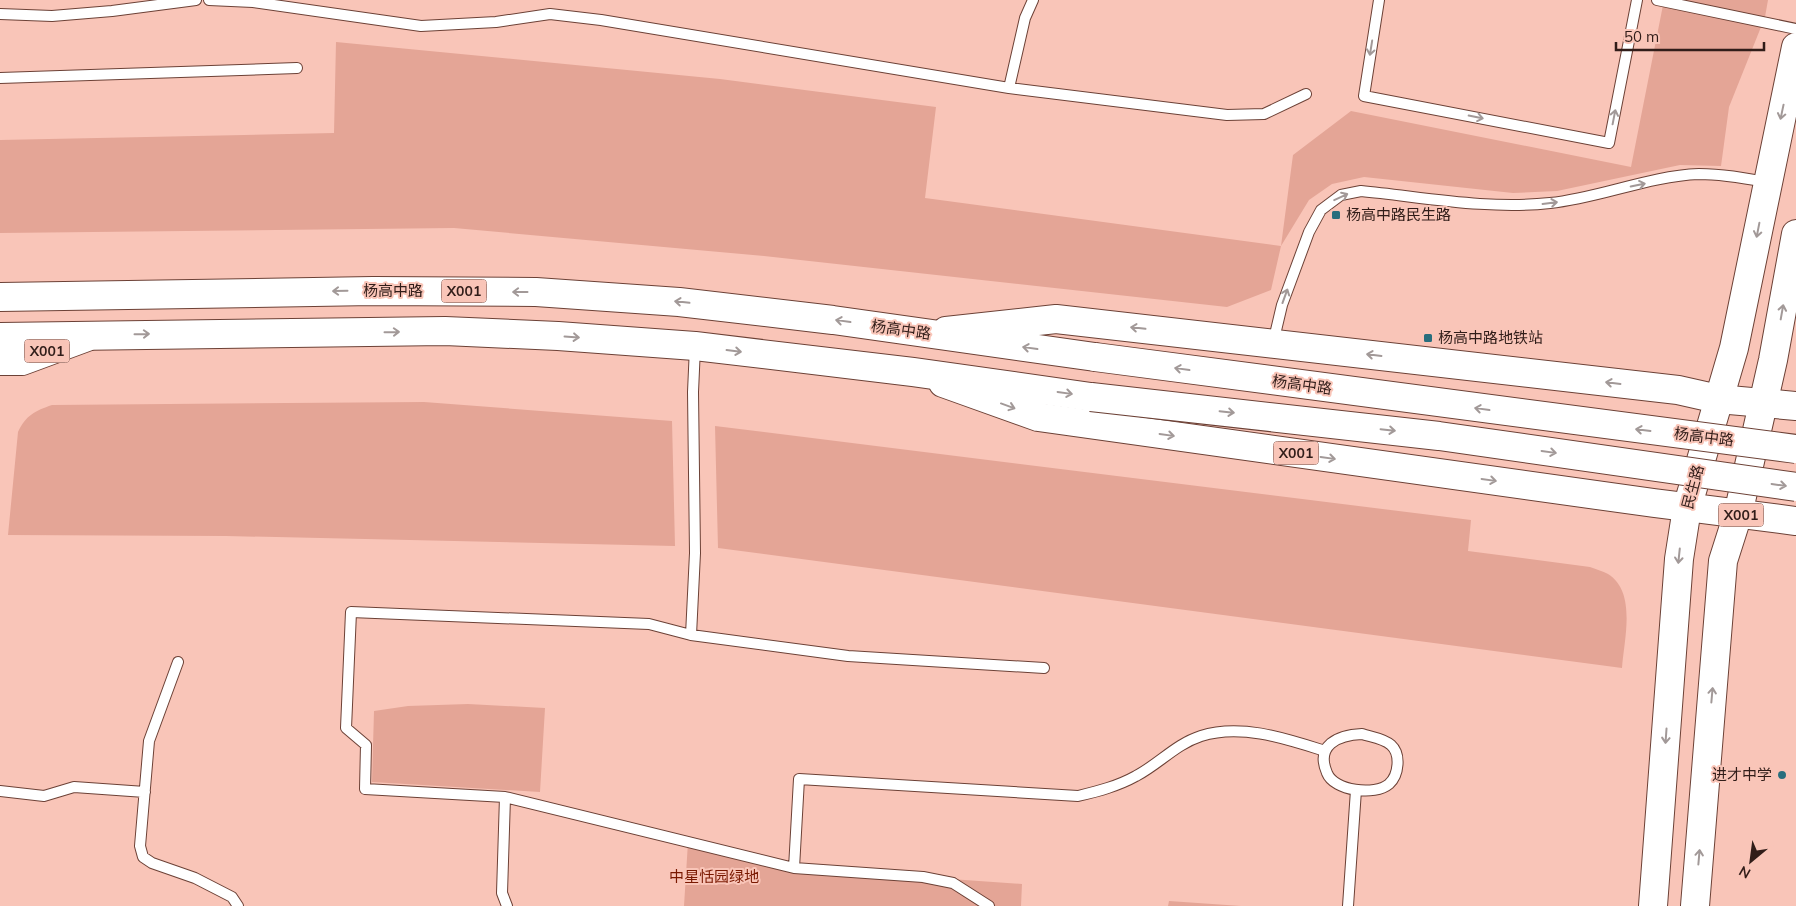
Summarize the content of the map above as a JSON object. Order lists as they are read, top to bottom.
{
  "streets": {
    "main road": ["杨高中路", "X001", "民生路"]
  },
  "crossings": [
    ["杨高中路", "X001"],
    ["X001", "民生路"]
  ],
  "parks": ["中星恬园绿地"],
  "places": {
    "transit": ["杨高中路民生路", "杨高中路地铁站"],
    "other": ["进才中学"]
  },
  "scale_bar": "50 m",
  "north": "bottom left"
}
